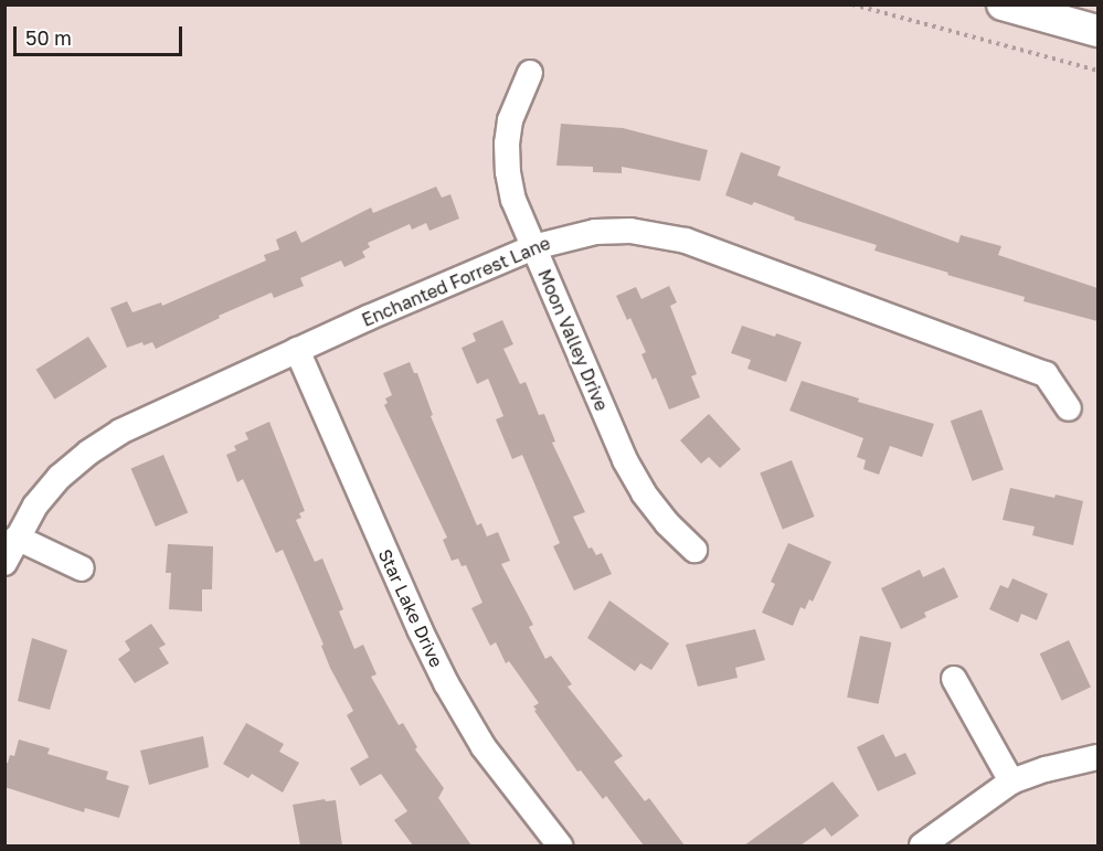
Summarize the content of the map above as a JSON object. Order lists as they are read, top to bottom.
{
  "streets": {
    "street": ["Enchanted Forrest Lane", "Moon Valley Drive", "Star Lake Drive"]
  },
  "crossings": [
    ["Enchanted Forrest Lane", "Moon Valley Drive"],
    ["Enchanted Forrest Lane", "Star Lake Drive"]
  ],
  "scale_bar": "50 m"
}
